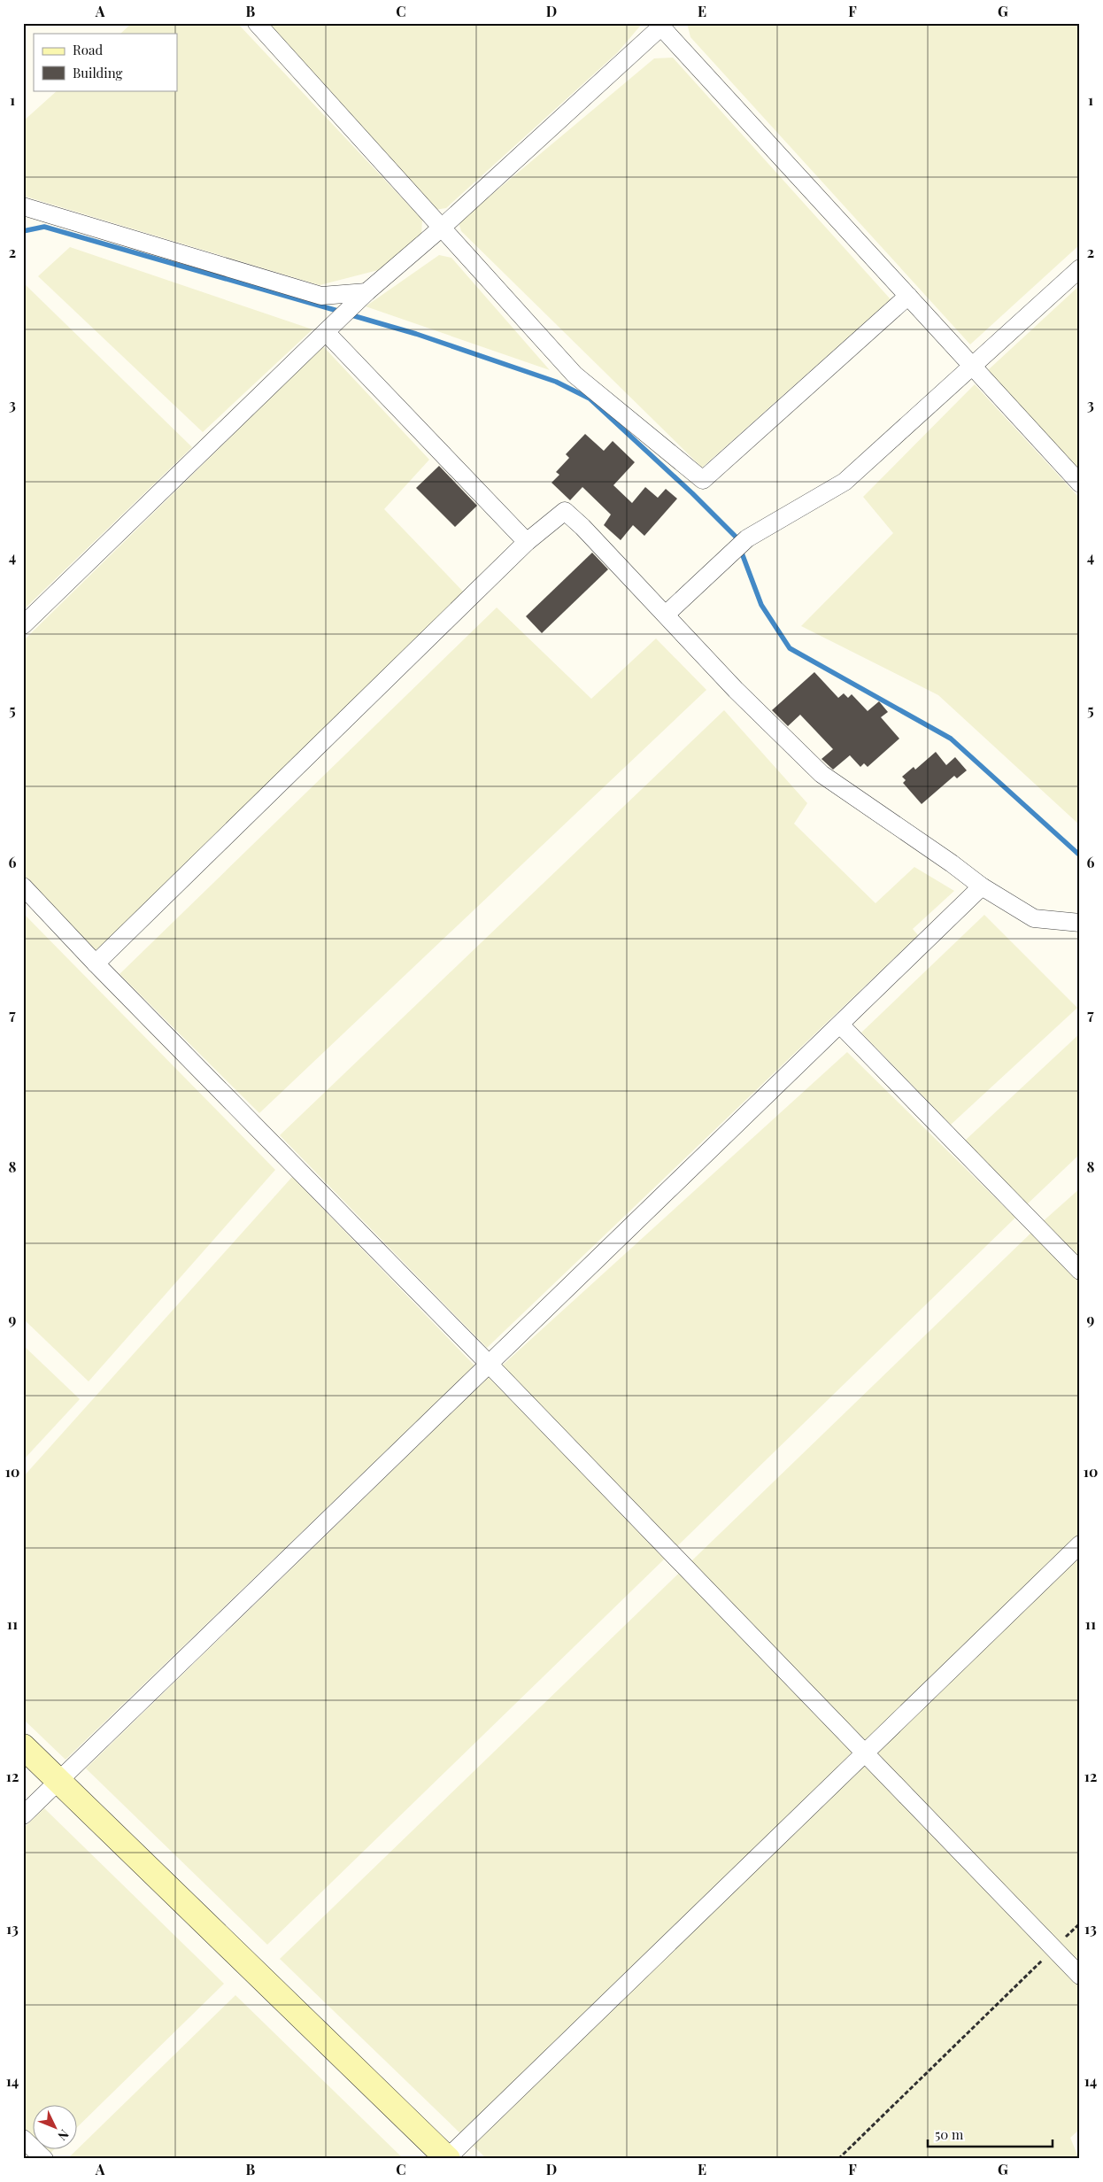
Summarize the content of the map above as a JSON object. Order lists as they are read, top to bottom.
{
  "legend": ["Road", "Building"],
  "scale_bar": "50 m",
  "north": "bottom right",
  "grid": {
    "columns": [
      "A",
      "B",
      "C",
      "D",
      "E",
      "F",
      "G"
    ],
    "rows": [
      "1",
      "2",
      "3",
      "4",
      "5",
      "6",
      "7",
      "8",
      "9",
      "10",
      "11",
      "12",
      "13",
      "14"
    ]
  }
}
